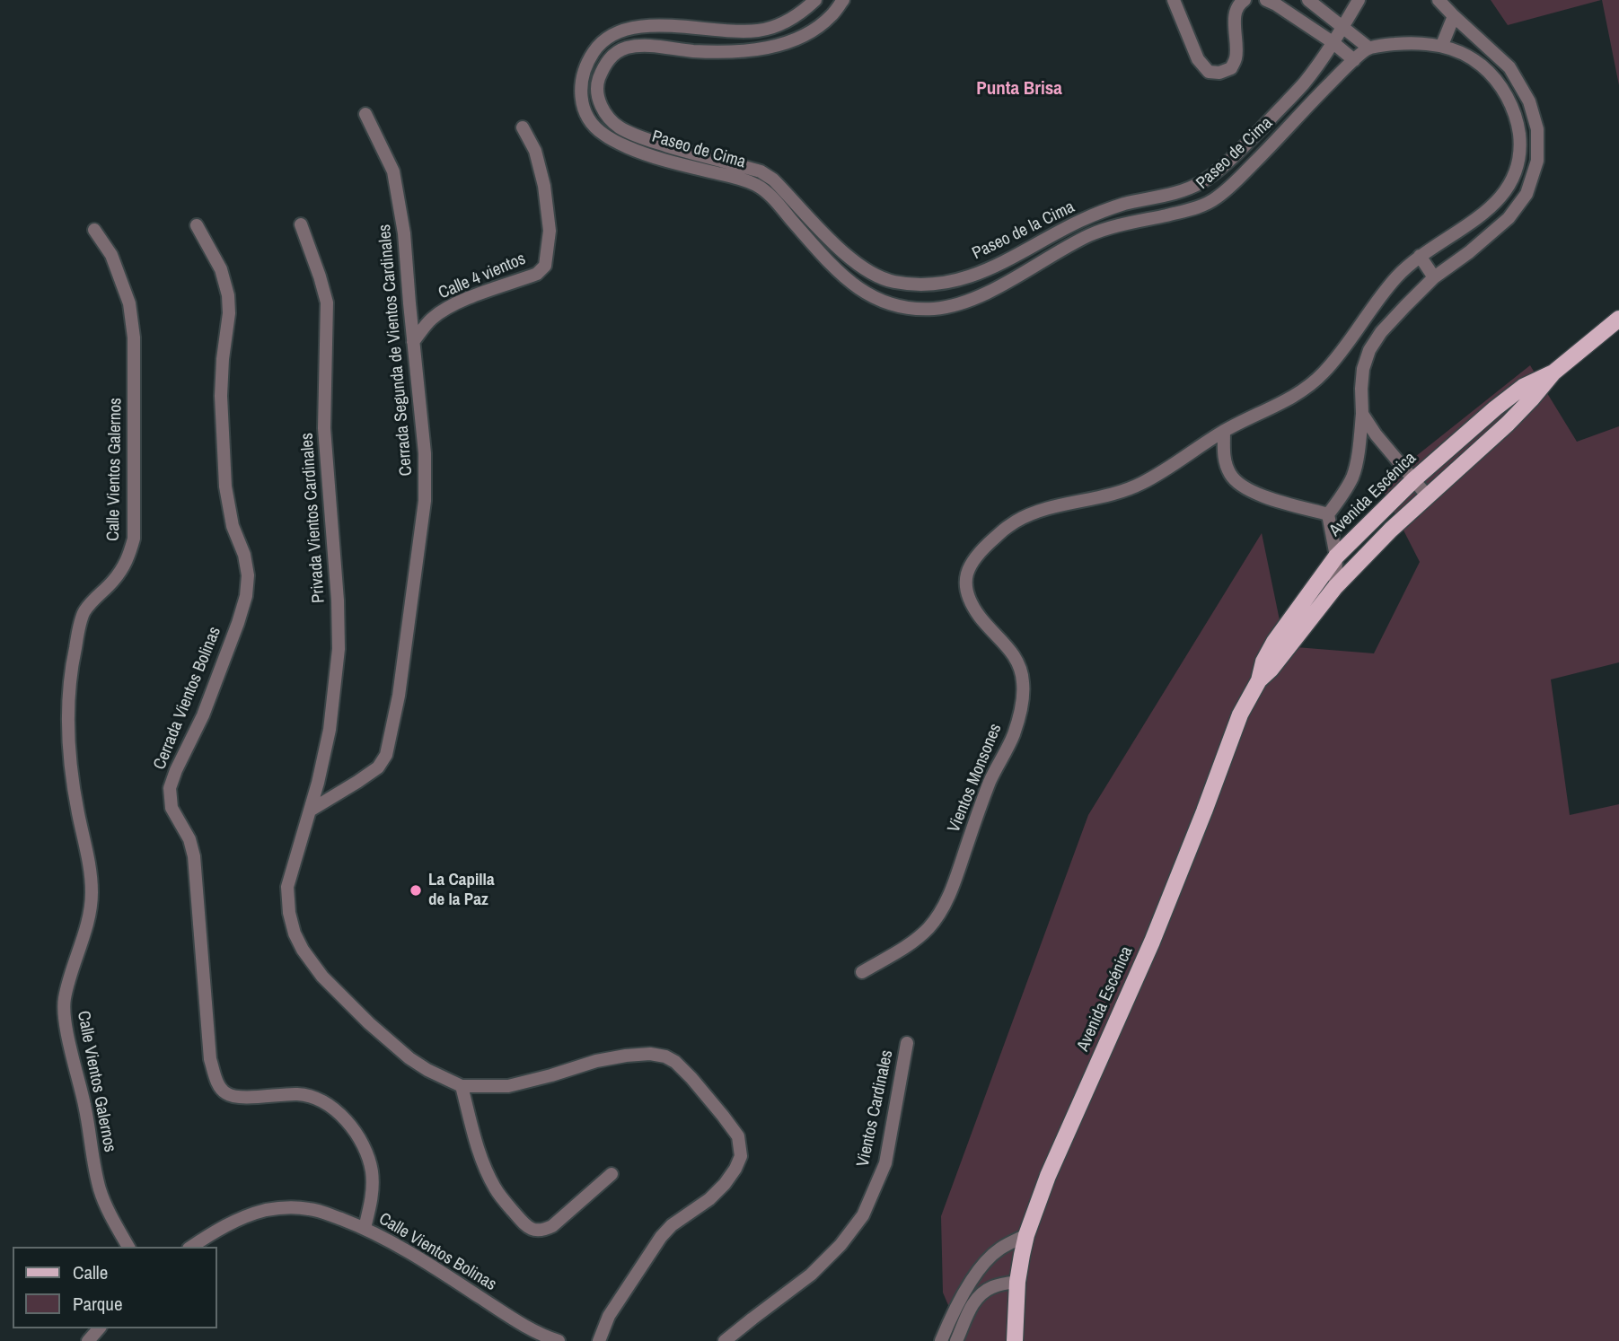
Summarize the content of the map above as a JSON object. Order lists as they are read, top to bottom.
{
  "streets": {
    "main road": ["Avenida Escénica"],
    "street": [
      "Paseo de Cima",
      "Paseo de la Cima",
      "Calle 4 vientos",
      "Cerrada Segunda de Vientos Cardinales",
      "Calle Vientos Galernos",
      "Privada Vientos Cardinales",
      "Cerrada Vientos Bolinas",
      "Vientos Monsones",
      "Vientos Cardinales",
      "Calle Vientos Bolinas"
    ]
  },
  "crossings": [
    ["Calle 4 vientos", "Cerrada Segunda de Vientos Cardinales"],
    ["Cerrada Segunda de Vientos Cardinales", "Privada Vientos Cardinales"],
    ["Cerrada Vientos Bolinas", "Calle Vientos Bolinas"]
  ],
  "districts": ["Punta Brisa"],
  "places": ["La Capilla de la Paz"],
  "legend": ["Calle", "Parque"]
}
